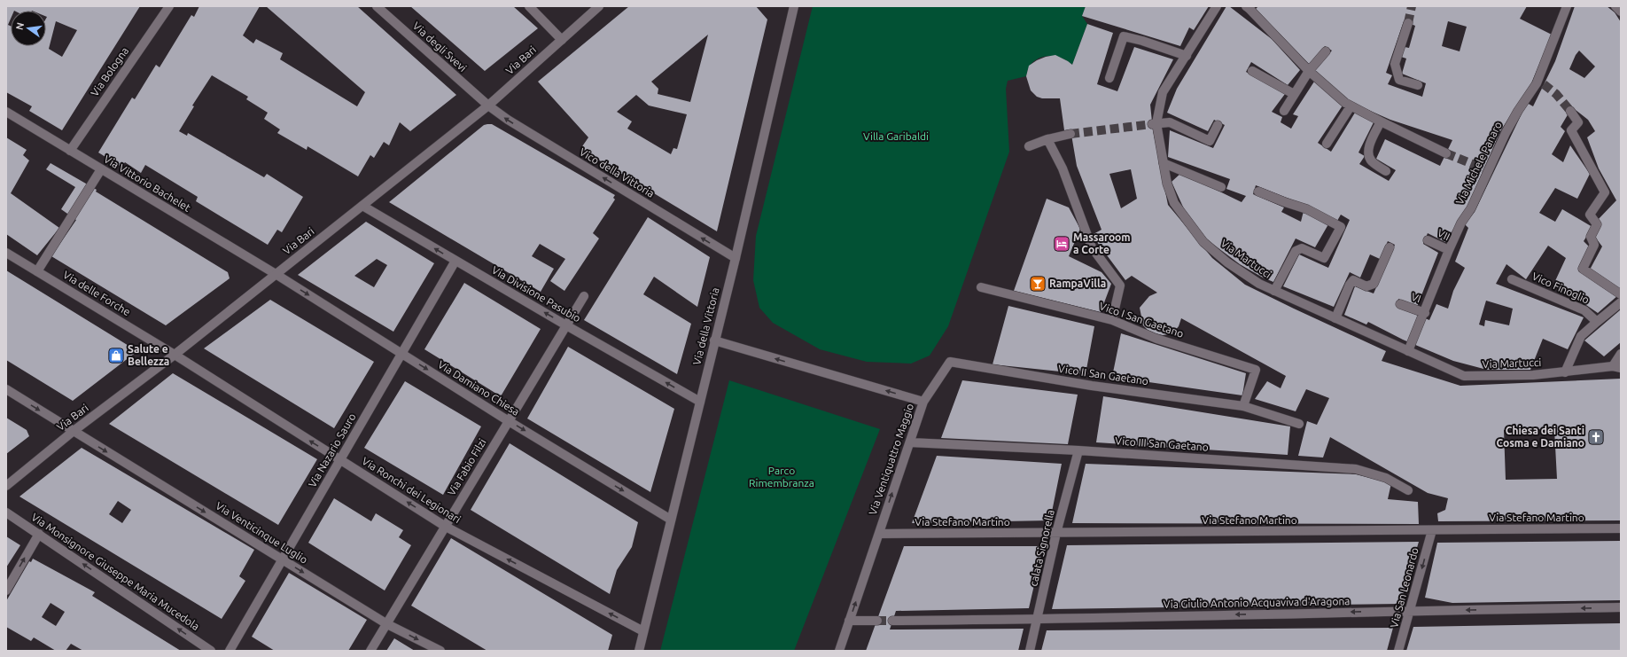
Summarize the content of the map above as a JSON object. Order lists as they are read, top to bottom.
{
  "streets": {
    "street": [
      "Via degli Svevi",
      "Via Bari",
      "Via Bologna",
      "Via Michele Panaro",
      "Vico della Vittoria",
      "Via Vittorio Bachelet",
      "VII",
      "Via Martucci",
      "Vico Finoglio",
      "Via delle Forche",
      "Via Divisione Pasubio",
      "VI",
      "Vico I San Gaetano",
      "Via della Vittoria",
      "Vico II San Gaetano",
      "Via Damiano Chiesa",
      "Vico III San Gaetano",
      "Via Nazario Sauro",
      "Via Ventiquattro Maggio",
      "Via Fabio Filzi",
      "Via Ronchi dei Legionari",
      "Via Stefano Martino",
      "Via Venticinque Luglio",
      "calata Signorella",
      "Via Monsignore Giuseppe Maria Mucedola",
      "Via San Leonardo",
      "Via Giulio Antonio Acquaviva d'Aragona"
    ]
  },
  "crossings": [
    ["Via degli Svevi", "Via Bari"],
    ["Via degli Svevi", "Vico della Vittoria"],
    ["Via Bari", "Vico della Vittoria"],
    ["Via Bari", "Via Vittorio Bachelet"],
    ["Via Bari", "Via delle Forche"],
    ["Via Bari", "Via Divisione Pasubio"],
    ["Via Bari", "Via Damiano Chiesa"],
    ["Via Bari", "Via Ronchi dei Legionari"],
    ["Via Bari", "Via Venticinque Luglio"],
    ["Via Bologna", "Via Vittorio Bachelet"],
    ["Via Michele Panaro", "VII"],
    ["Via Michele Panaro", "Via Martucci"],
    ["Via Michele Panaro", "VI"],
    ["Vico della Vittoria", "Via della Vittoria"],
    ["Via Vittorio Bachelet", "Via Damiano Chiesa"],
    ["Via delle Forche", "Via Ronchi dei Legionari"],
    ["Via Divisione Pasubio", "Via della Vittoria"],
    ["Via Divisione Pasubio", "Via Nazario Sauro"],
    ["Via Divisione Pasubio", "Via Fabio Filzi"],
    ["Vico I San Gaetano", "Vico II San Gaetano"],
    ["Via della Vittoria", "Via Damiano Chiesa"],
    ["Via della Vittoria", "Via Ventiquattro Maggio"],
    ["Via della Vittoria", "Via Ronchi dei Legionari"],
    ["Vico II San Gaetano", "Via Ventiquattro Maggio"],
    ["Via Damiano Chiesa", "Via Nazario Sauro"],
    ["Via Damiano Chiesa", "Via Fabio Filzi"],
    ["Vico III San Gaetano", "Via Ventiquattro Maggio"],
    ["Vico III San Gaetano", "calata Signorella"],
    ["Via Nazario Sauro", "Via Ronchi dei Legionari"],
    ["Via Nazario Sauro", "Via Venticinque Luglio"],
    ["Via Ventiquattro Maggio", "Via Stefano Martino"],
    ["Via Fabio Filzi", "Via Ronchi dei Legionari"],
    ["Via Fabio Filzi", "Via Venticinque Luglio"],
    ["Via Stefano Martino", "calata Signorella"],
    ["Via Stefano Martino", "Via San Leonardo"],
    ["calata Signorella", "Via Giulio Antonio Acquaviva d'Aragona"],
    ["Via San Leonardo", "Via Giulio Antonio Acquaviva d'Aragona"]
  ],
  "one_way": [
    "Vico della Vittoria",
    "Via Divisione Pasubio",
    "Via Damiano Chiesa",
    "Via Ronchi dei Legionari",
    "Via Venticinque Luglio",
    "Via Monsignore Giuseppe Maria Mucedola",
    "Via San Leonardo",
    "Via Giulio Antonio Acquaviva d'Aragona"
  ],
  "parks": ["Villa Garibaldi", "Parco Rimembranza"],
  "places": {
    "hotel": ["Massaroom a Corte"],
    "bar": ["RampaVilla"],
    "shop": ["Salute e Bellezza"],
    "church": ["Chiesa dei Santi Cosma e Damiano"]
  },
  "north": "left"
}
